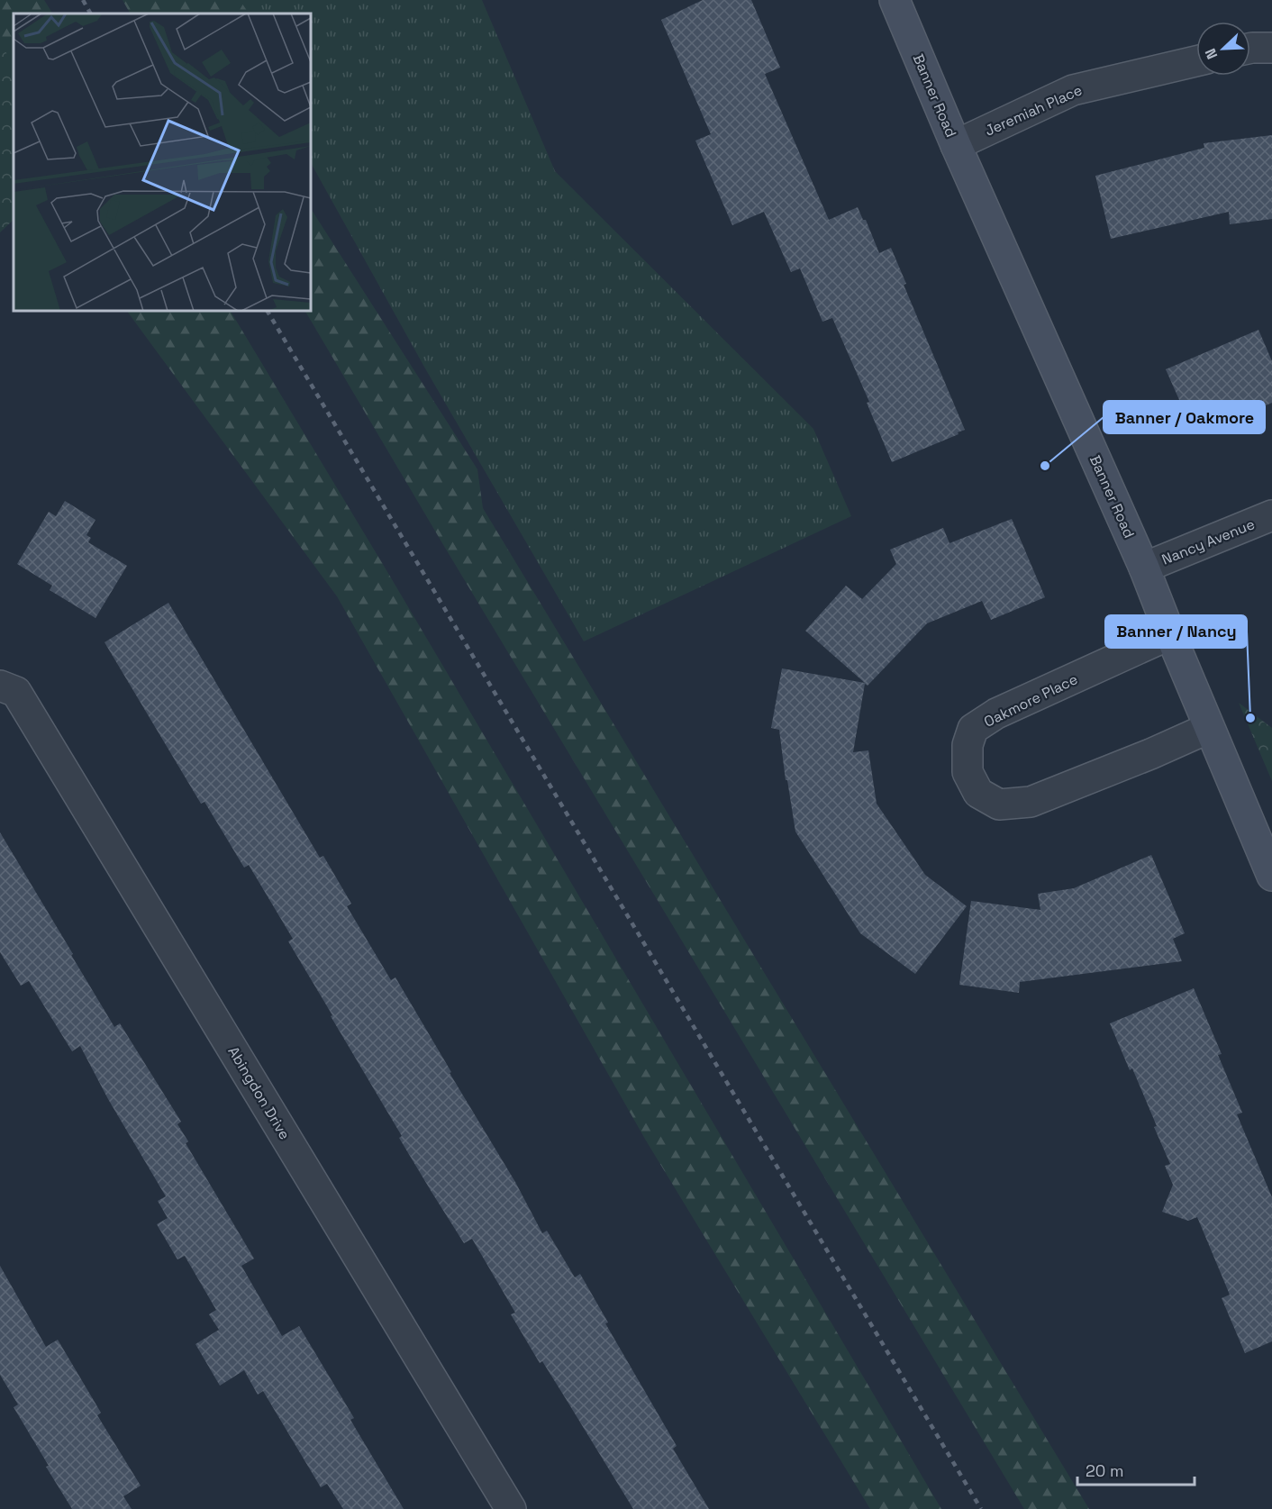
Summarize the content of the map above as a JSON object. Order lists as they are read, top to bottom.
{
  "streets": {
    "street": [
      "Banner Road",
      "Jeremiah Place",
      "Nancy Avenue",
      "Oakmore Place",
      "Abingdon Drive"
    ]
  },
  "crossings": [
    ["Banner Road", "Jeremiah Place"],
    ["Banner Road", "Nancy Avenue"],
    ["Banner Road", "Oakmore Place"]
  ],
  "places": ["Banner / Oakmore", "Banner / Nancy"],
  "scale_bar": "20 m",
  "north": "bottom left"
}
